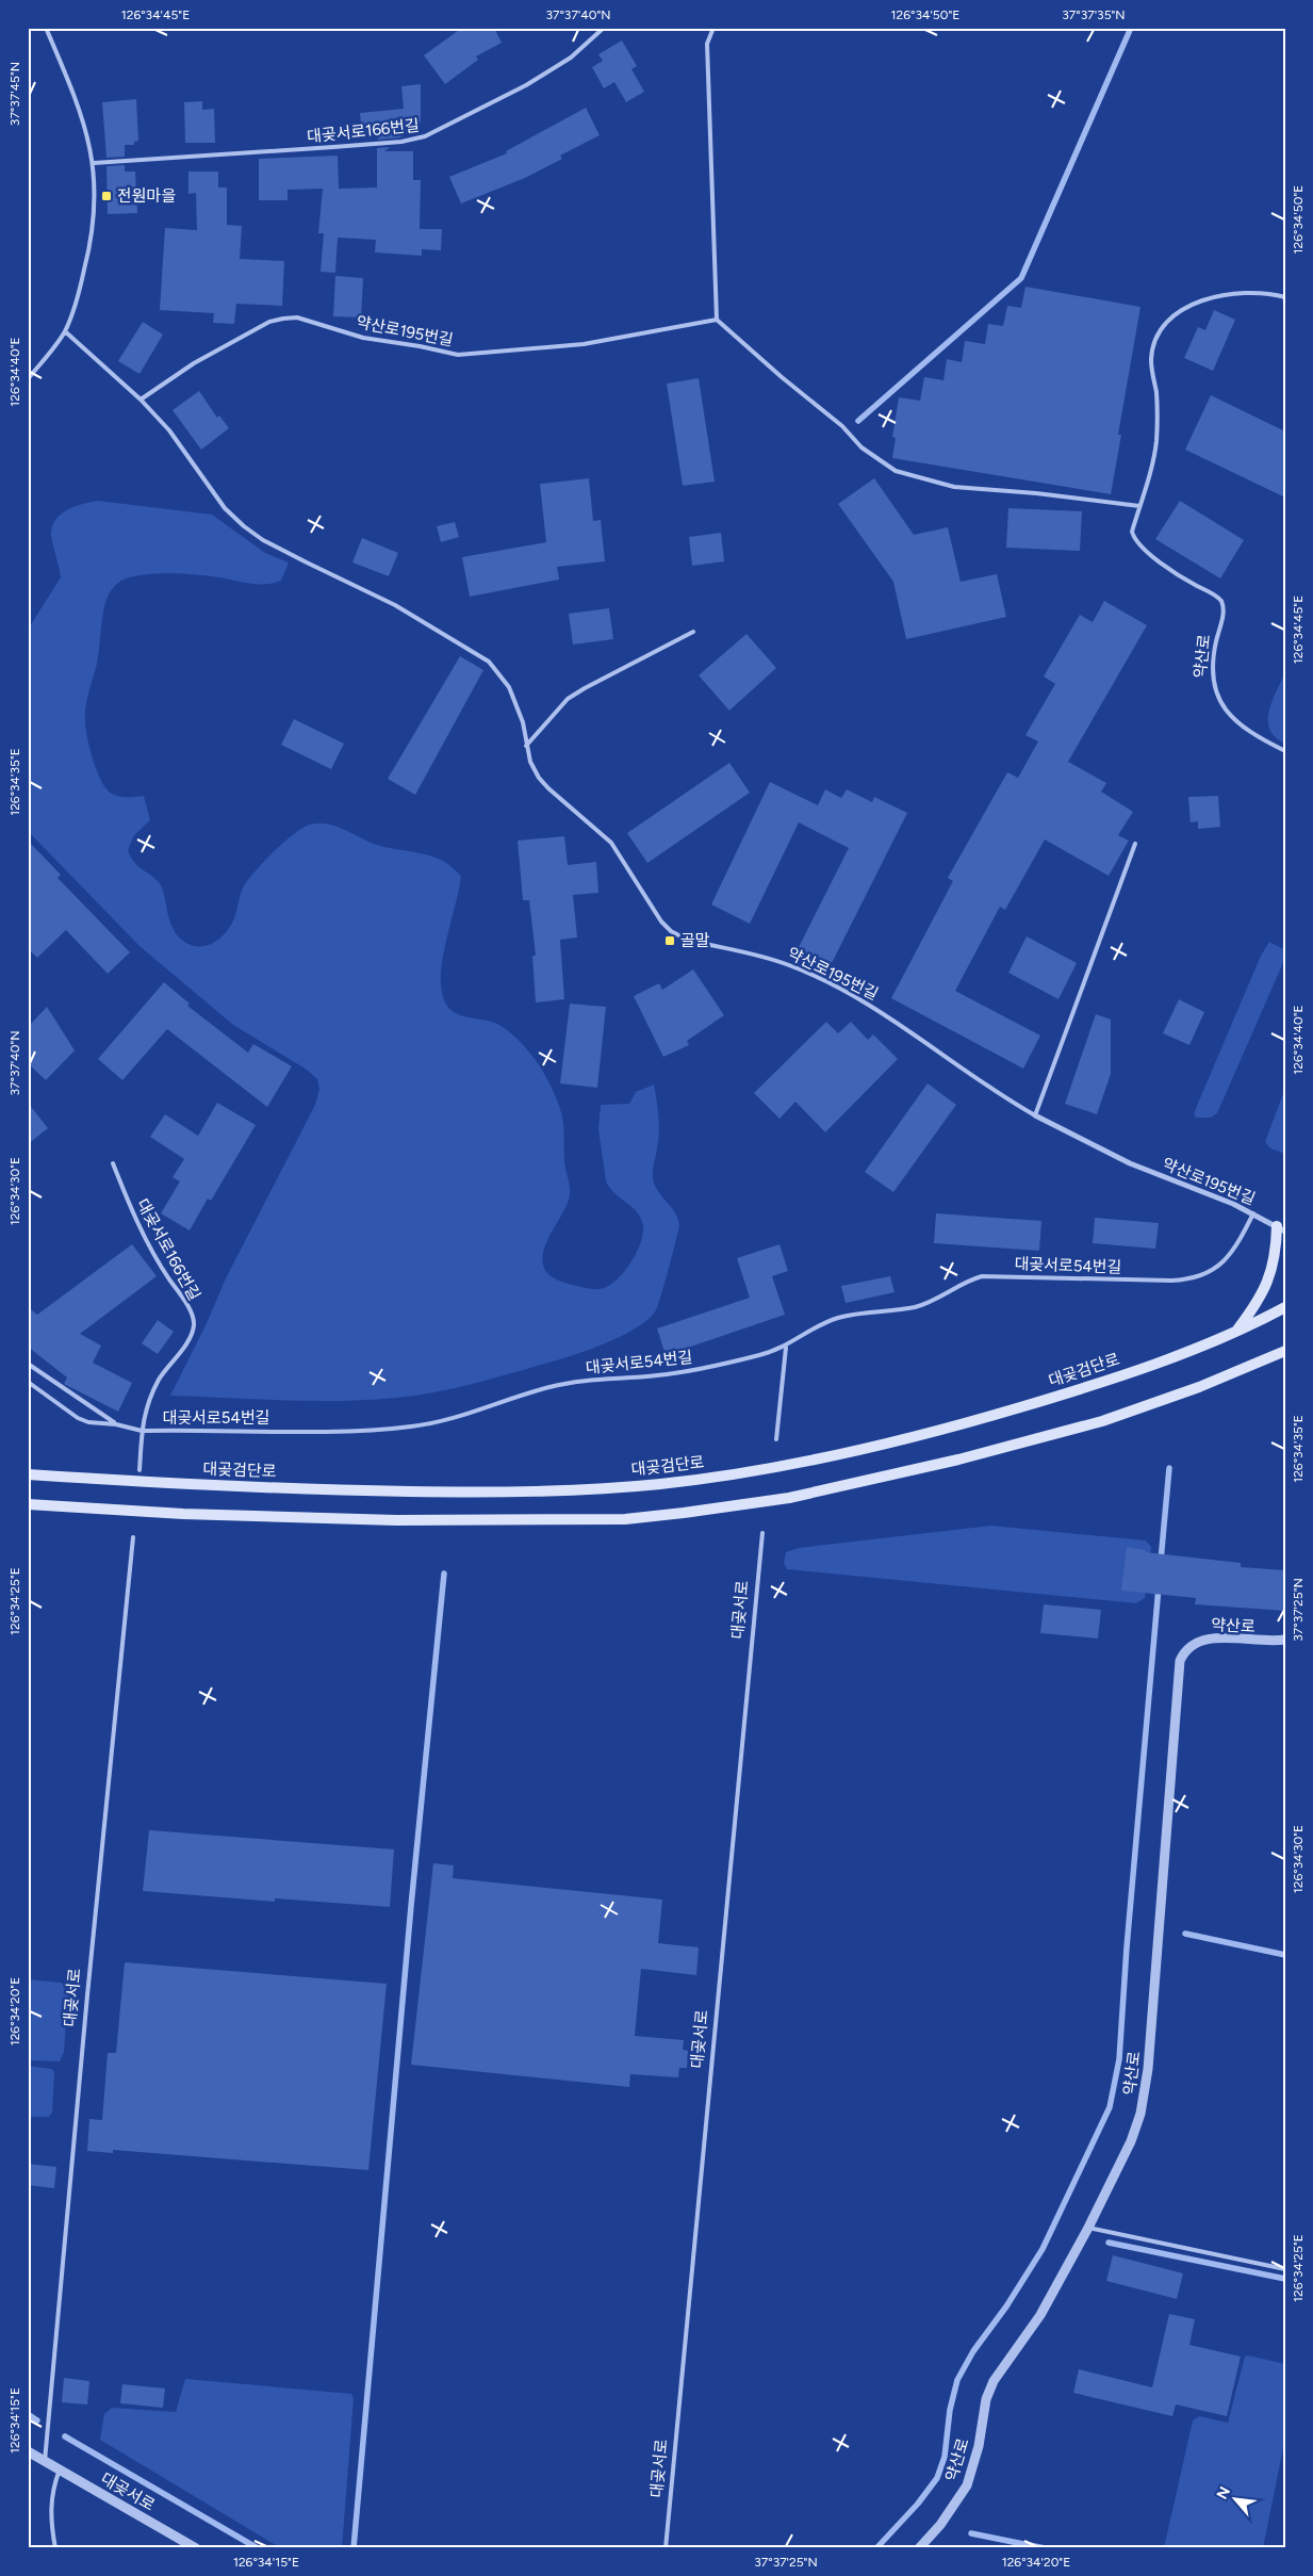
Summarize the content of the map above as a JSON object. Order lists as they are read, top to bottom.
{
  "streets": {
    "main road": ["대곶검단로"],
    "street": ["약산로195번길", "약산로", "대곶서로"],
    "lane": ["대곶서로166번길", "대곶서로54번길"]
  },
  "crossings": [
    ["대곶서로166번길", "대곶서로54번길"],
    ["약산로195번길", "대곶서로54번길"]
  ],
  "places": {
    "transit": ["전원마을", "골말"]
  },
  "north": "top left",
  "coordinates": [
    "126°34'45\"E",
    "37°37'40\"N",
    "126°34'50\"E",
    "37°37'35\"N",
    "37°37'45\"N",
    "126°34'40\"E",
    "126°34'35\"E",
    "126°34'30\"E",
    "126°34'25\"E",
    "37°37'25\"N",
    "126°34'20\"E",
    "126°34'15\"E"
  ]
}
